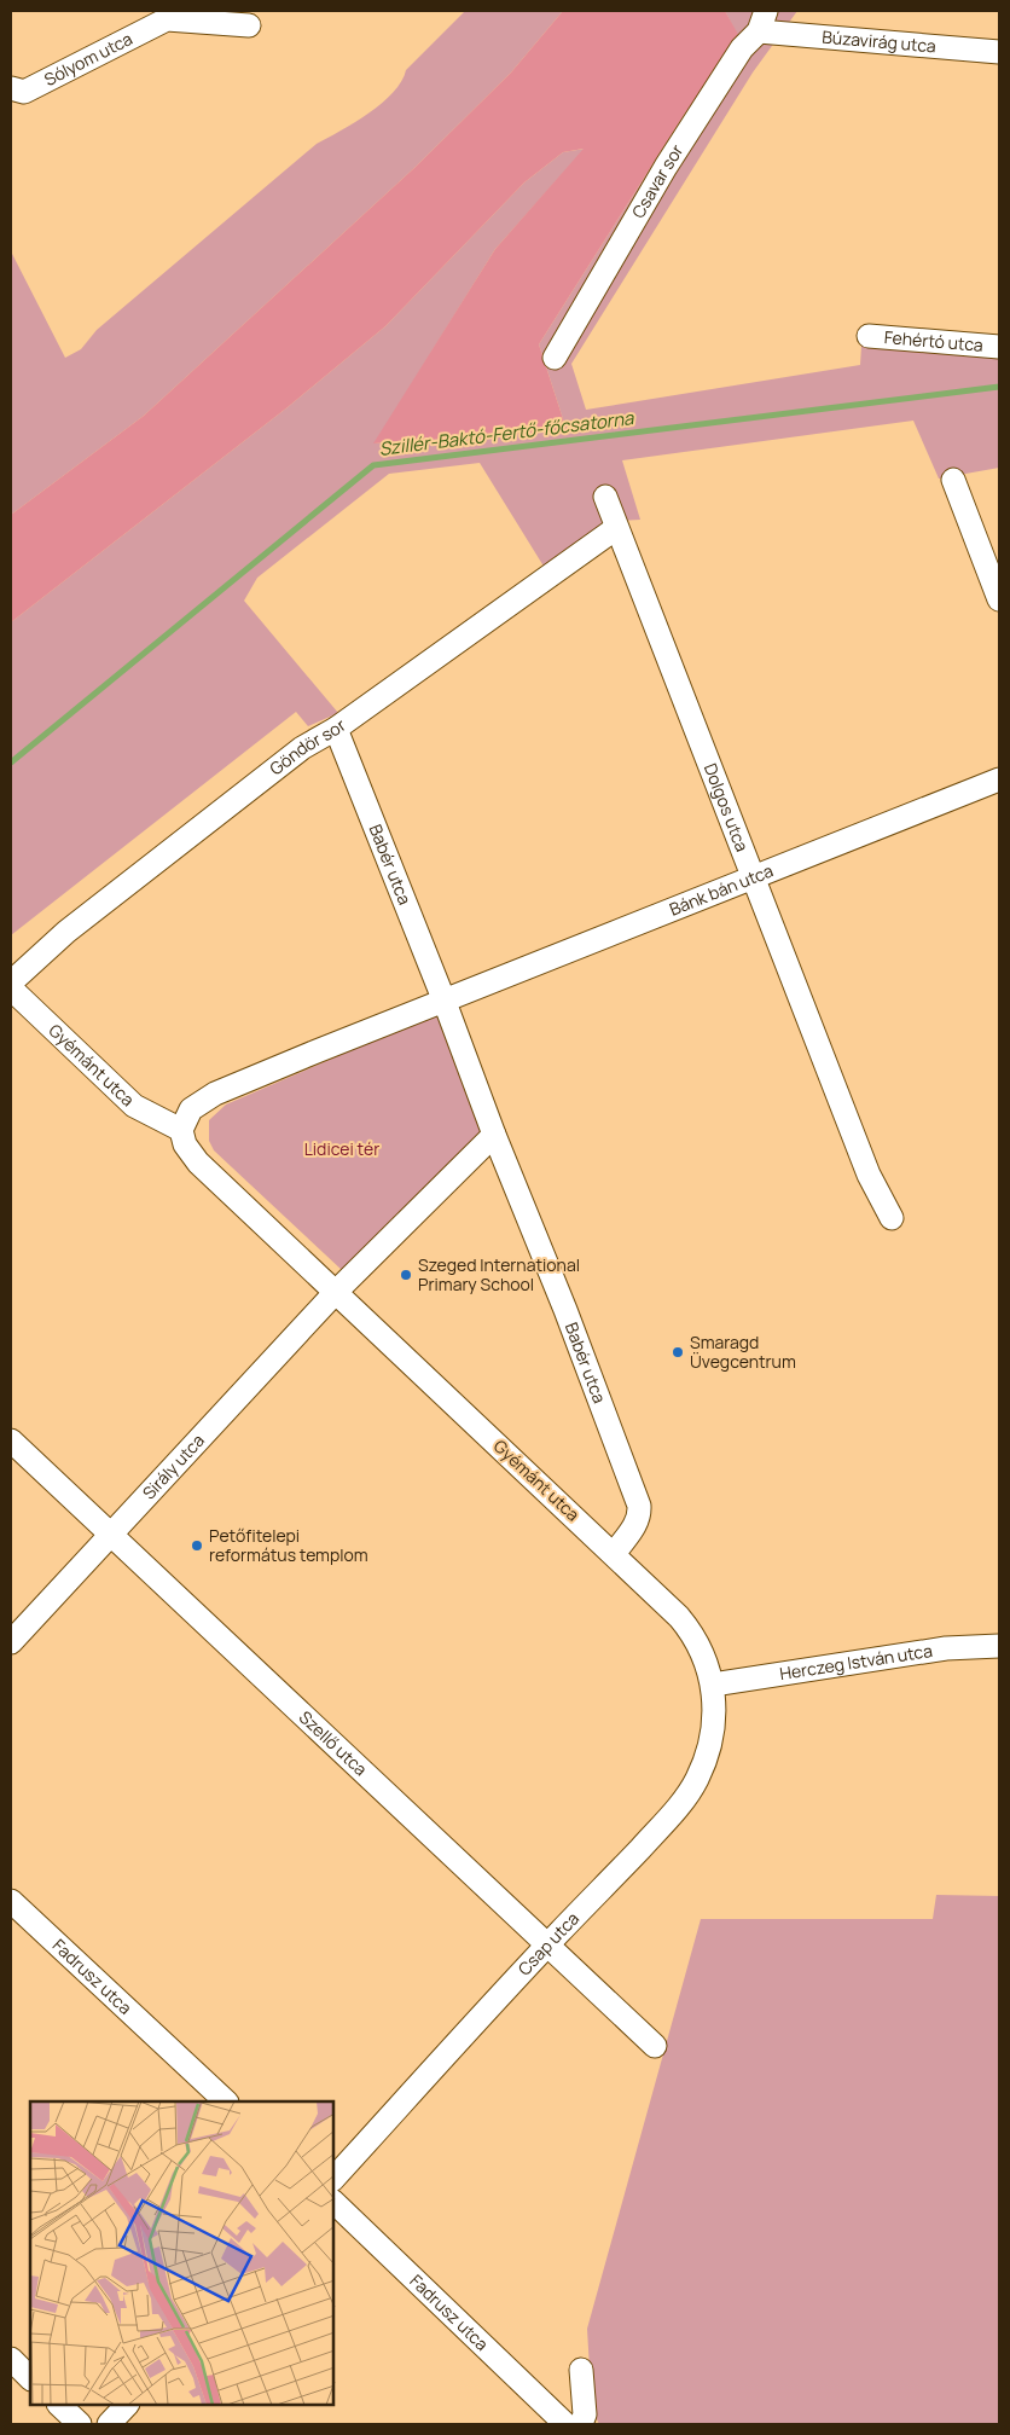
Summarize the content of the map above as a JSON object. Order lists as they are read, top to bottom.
{
  "streets": {
    "street": [
      "Búzavirág utca",
      "Sólyom utca",
      "Csavar sor",
      "Fehértó utca",
      "Göndör sor",
      "Dolgos utca",
      "Babér utca",
      "Bánk bán utca",
      "Gyémánt utca",
      "Sirály utca",
      "Herczeg István utca",
      "Szellő utca",
      "Csap utca",
      "Fadrusz utca"
    ]
  },
  "crossings": [
    ["Búzavirág utca", "Csavar sor"],
    ["Göndör sor", "Dolgos utca"],
    ["Göndör sor", "Babér utca"],
    ["Dolgos utca", "Bánk bán utca"],
    ["Babér utca", "Bánk bán utca"],
    ["Babér utca", "Gyémánt utca"],
    ["Gyémánt utca", "Sirály utca"],
    ["Gyémánt utca", "Herczeg István utca"],
    ["Gyémánt utca", "Csap utca"],
    ["Sirály utca", "Szellő utca"],
    ["Herczeg István utca", "Csap utca"],
    ["Szellő utca", "Csap utca"]
  ],
  "water": ["Szillér-Baktó-Fertő-főcsatorna"],
  "parks": ["Lidicei tér"],
  "places": ["Szeged International Primary School", "Smaragd Üvegcentrum", "Petőfitelepi református templom"]
}
